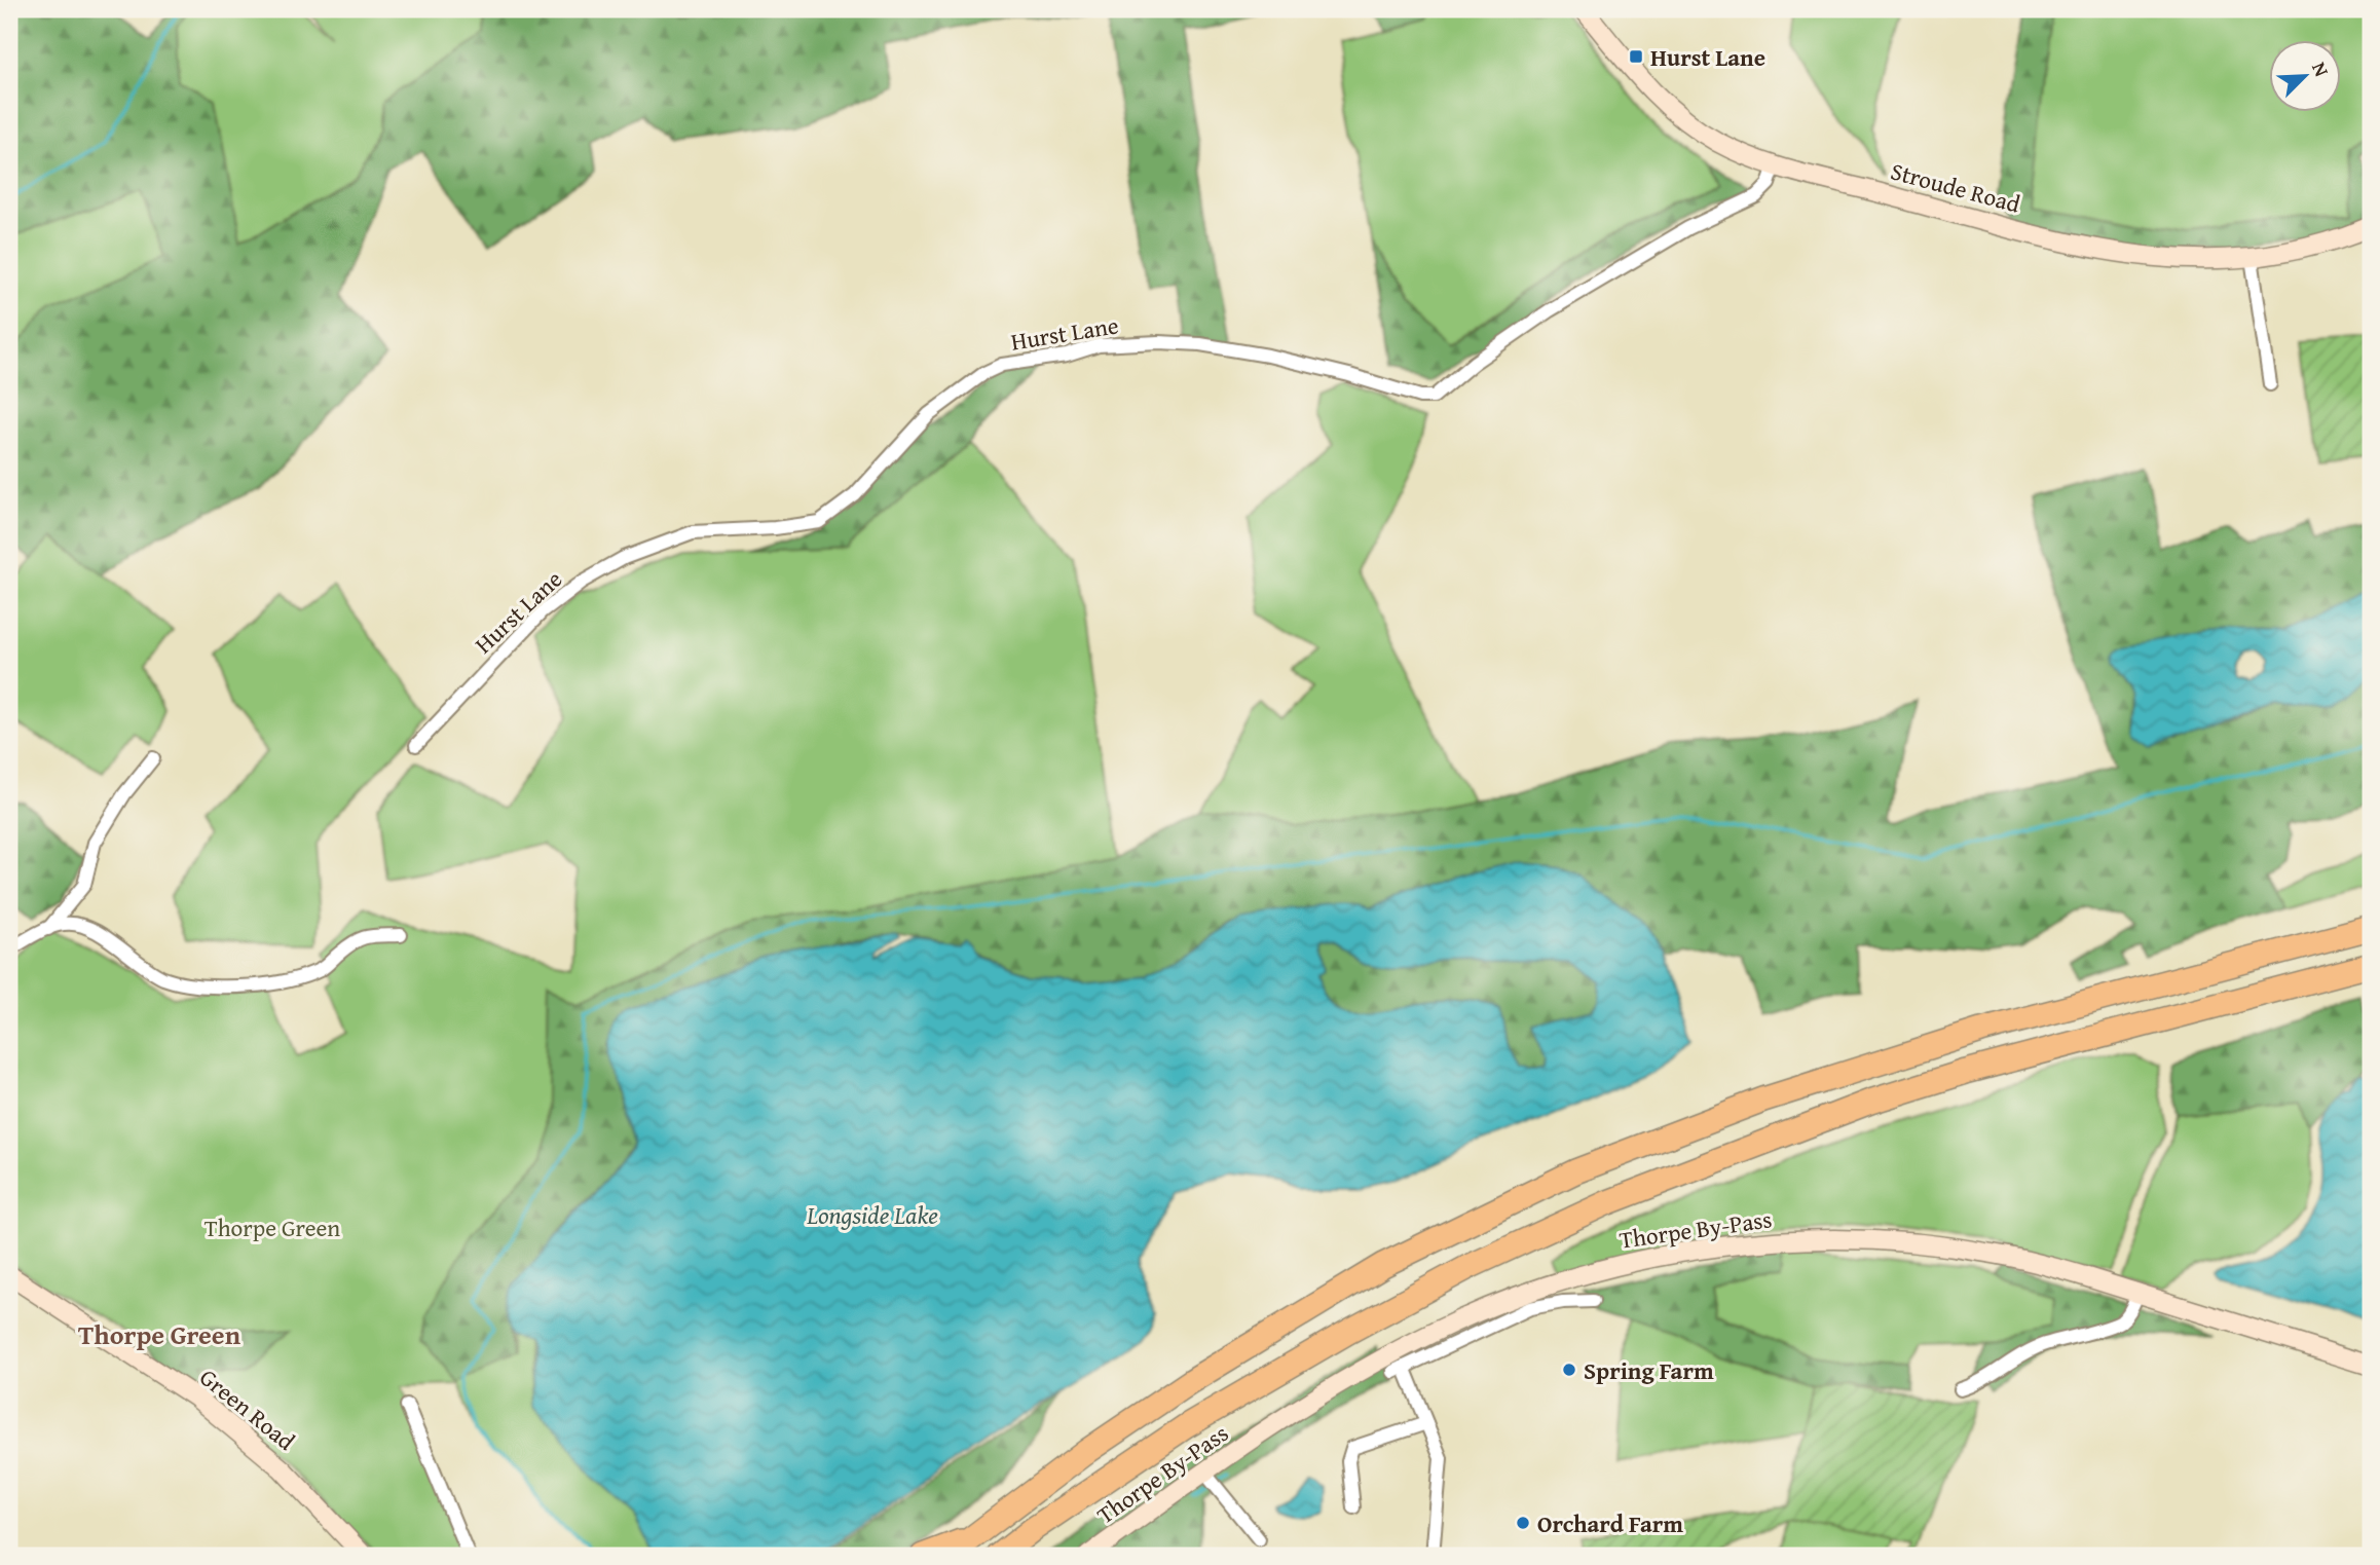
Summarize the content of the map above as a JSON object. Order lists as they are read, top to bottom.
{
  "streets": {
    "main road": ["Stroude Road", "Thorpe By-Pass", "Green Road"],
    "street": ["Hurst Lane"]
  },
  "crossings": [
    ["Stroude Road", "Hurst Lane"]
  ],
  "districts": ["Thorpe Green"],
  "water": ["Longside Lake"],
  "parks": ["Thorpe Green"],
  "places": {
    "transit": ["Hurst Lane"],
    "other": ["Spring Farm", "Orchard Farm"]
  },
  "north": "top right"
}
